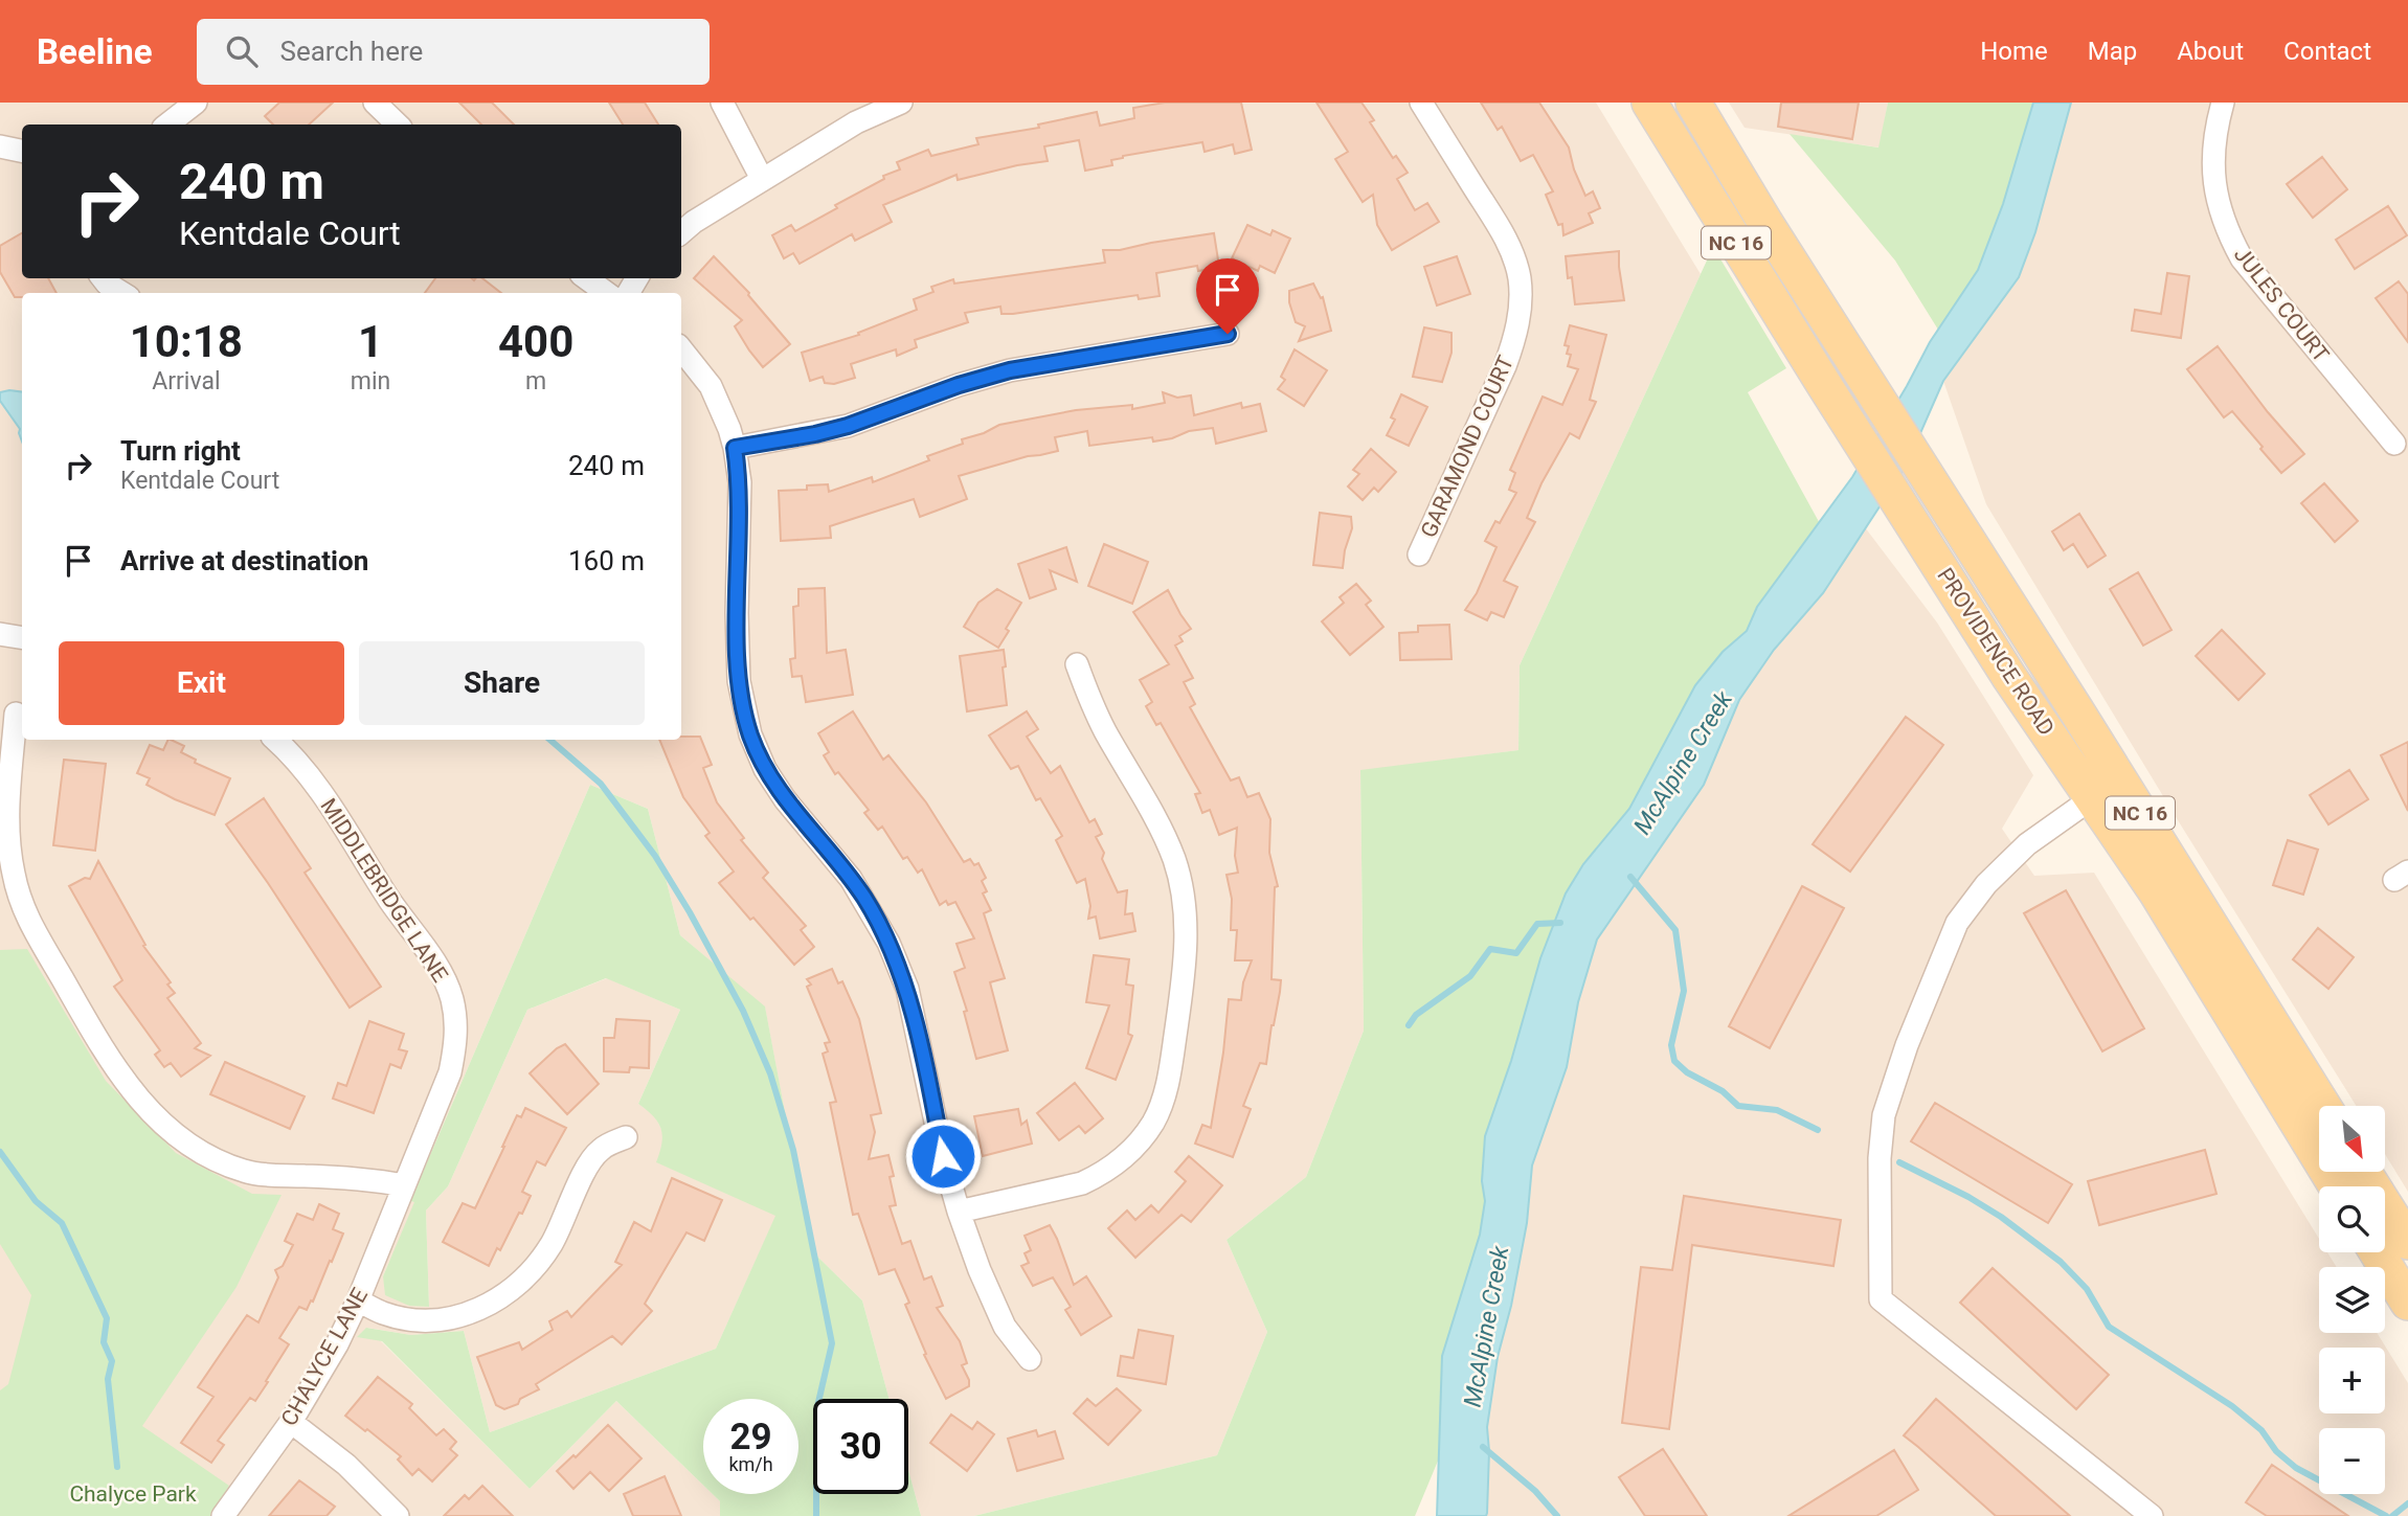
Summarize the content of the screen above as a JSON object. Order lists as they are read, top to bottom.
{
  "streets": {
    "main road": ["NC 16", "PROVIDENCE ROAD"],
    "street": [
      "JULES COURT",
      "GARAMOND COURT",
      "MIDDLEBRIDGE LANE",
      "CHALYCE LANE"
    ]
  },
  "crossings": [
    ["MIDDLEBRIDGE LANE", "CHALYCE LANE"]
  ],
  "water": ["McAlpine Creek"],
  "parks": ["Chalyce Park"],
  "north": "bottom right",
  "page": {
    "header": "Beeline",
    "search": "Search here",
    "nav": [
      "Home",
      "Map",
      "About",
      "Contact"
    ],
    "turn": ["240 m", "Kentdale Court"],
    "eta": [
      "10:18",
      "Arrival",
      "1",
      "min",
      "400",
      "m"
    ],
    "list": [
      {
        "name": "Turn right",
        "note": "Kentdale Court",
        "value": "240 m"
      },
      {
        "name": "Arrive at destination",
        "value": "160 m"
      }
    ],
    "buttons": ["Exit", "Share"],
    "map_buttons": ["+", "−"],
    "speed": "29 km/h",
    "limit": "30"
  }
}
